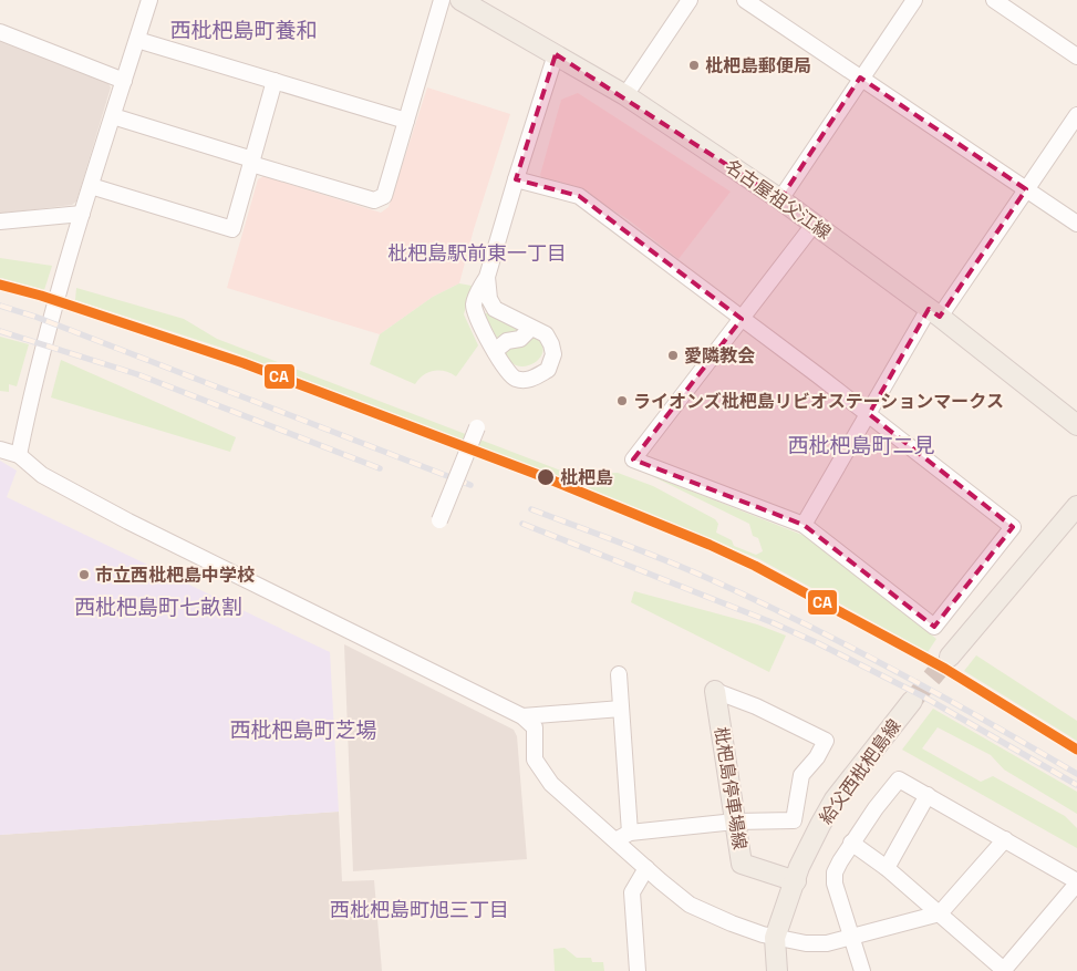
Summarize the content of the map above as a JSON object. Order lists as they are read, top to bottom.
{
  "streets": {
    "main road": ["名古屋祖父江線", "給父西枇杷島線", "枇杷島停車場線"]
  },
  "crossings": [
    ["給父西枇杷島線", "枇杷島停車場線"]
  ],
  "districts": [
    "西枇杷島町養和",
    "枇杷島駅前東一丁目",
    "西枇杷島町二見",
    "西枇杷島町七畝割",
    "西枇杷島町芝場",
    "西枇杷島町旭三丁目"
  ],
  "places": [
    "枇杷島郵便局",
    "愛隣教会",
    "ライオンズ枇杷島リビオステーションマークス",
    "枇杷島",
    "市立西枇杷島中学校"
  ],
  "lines": ["transit line CA"]
}
